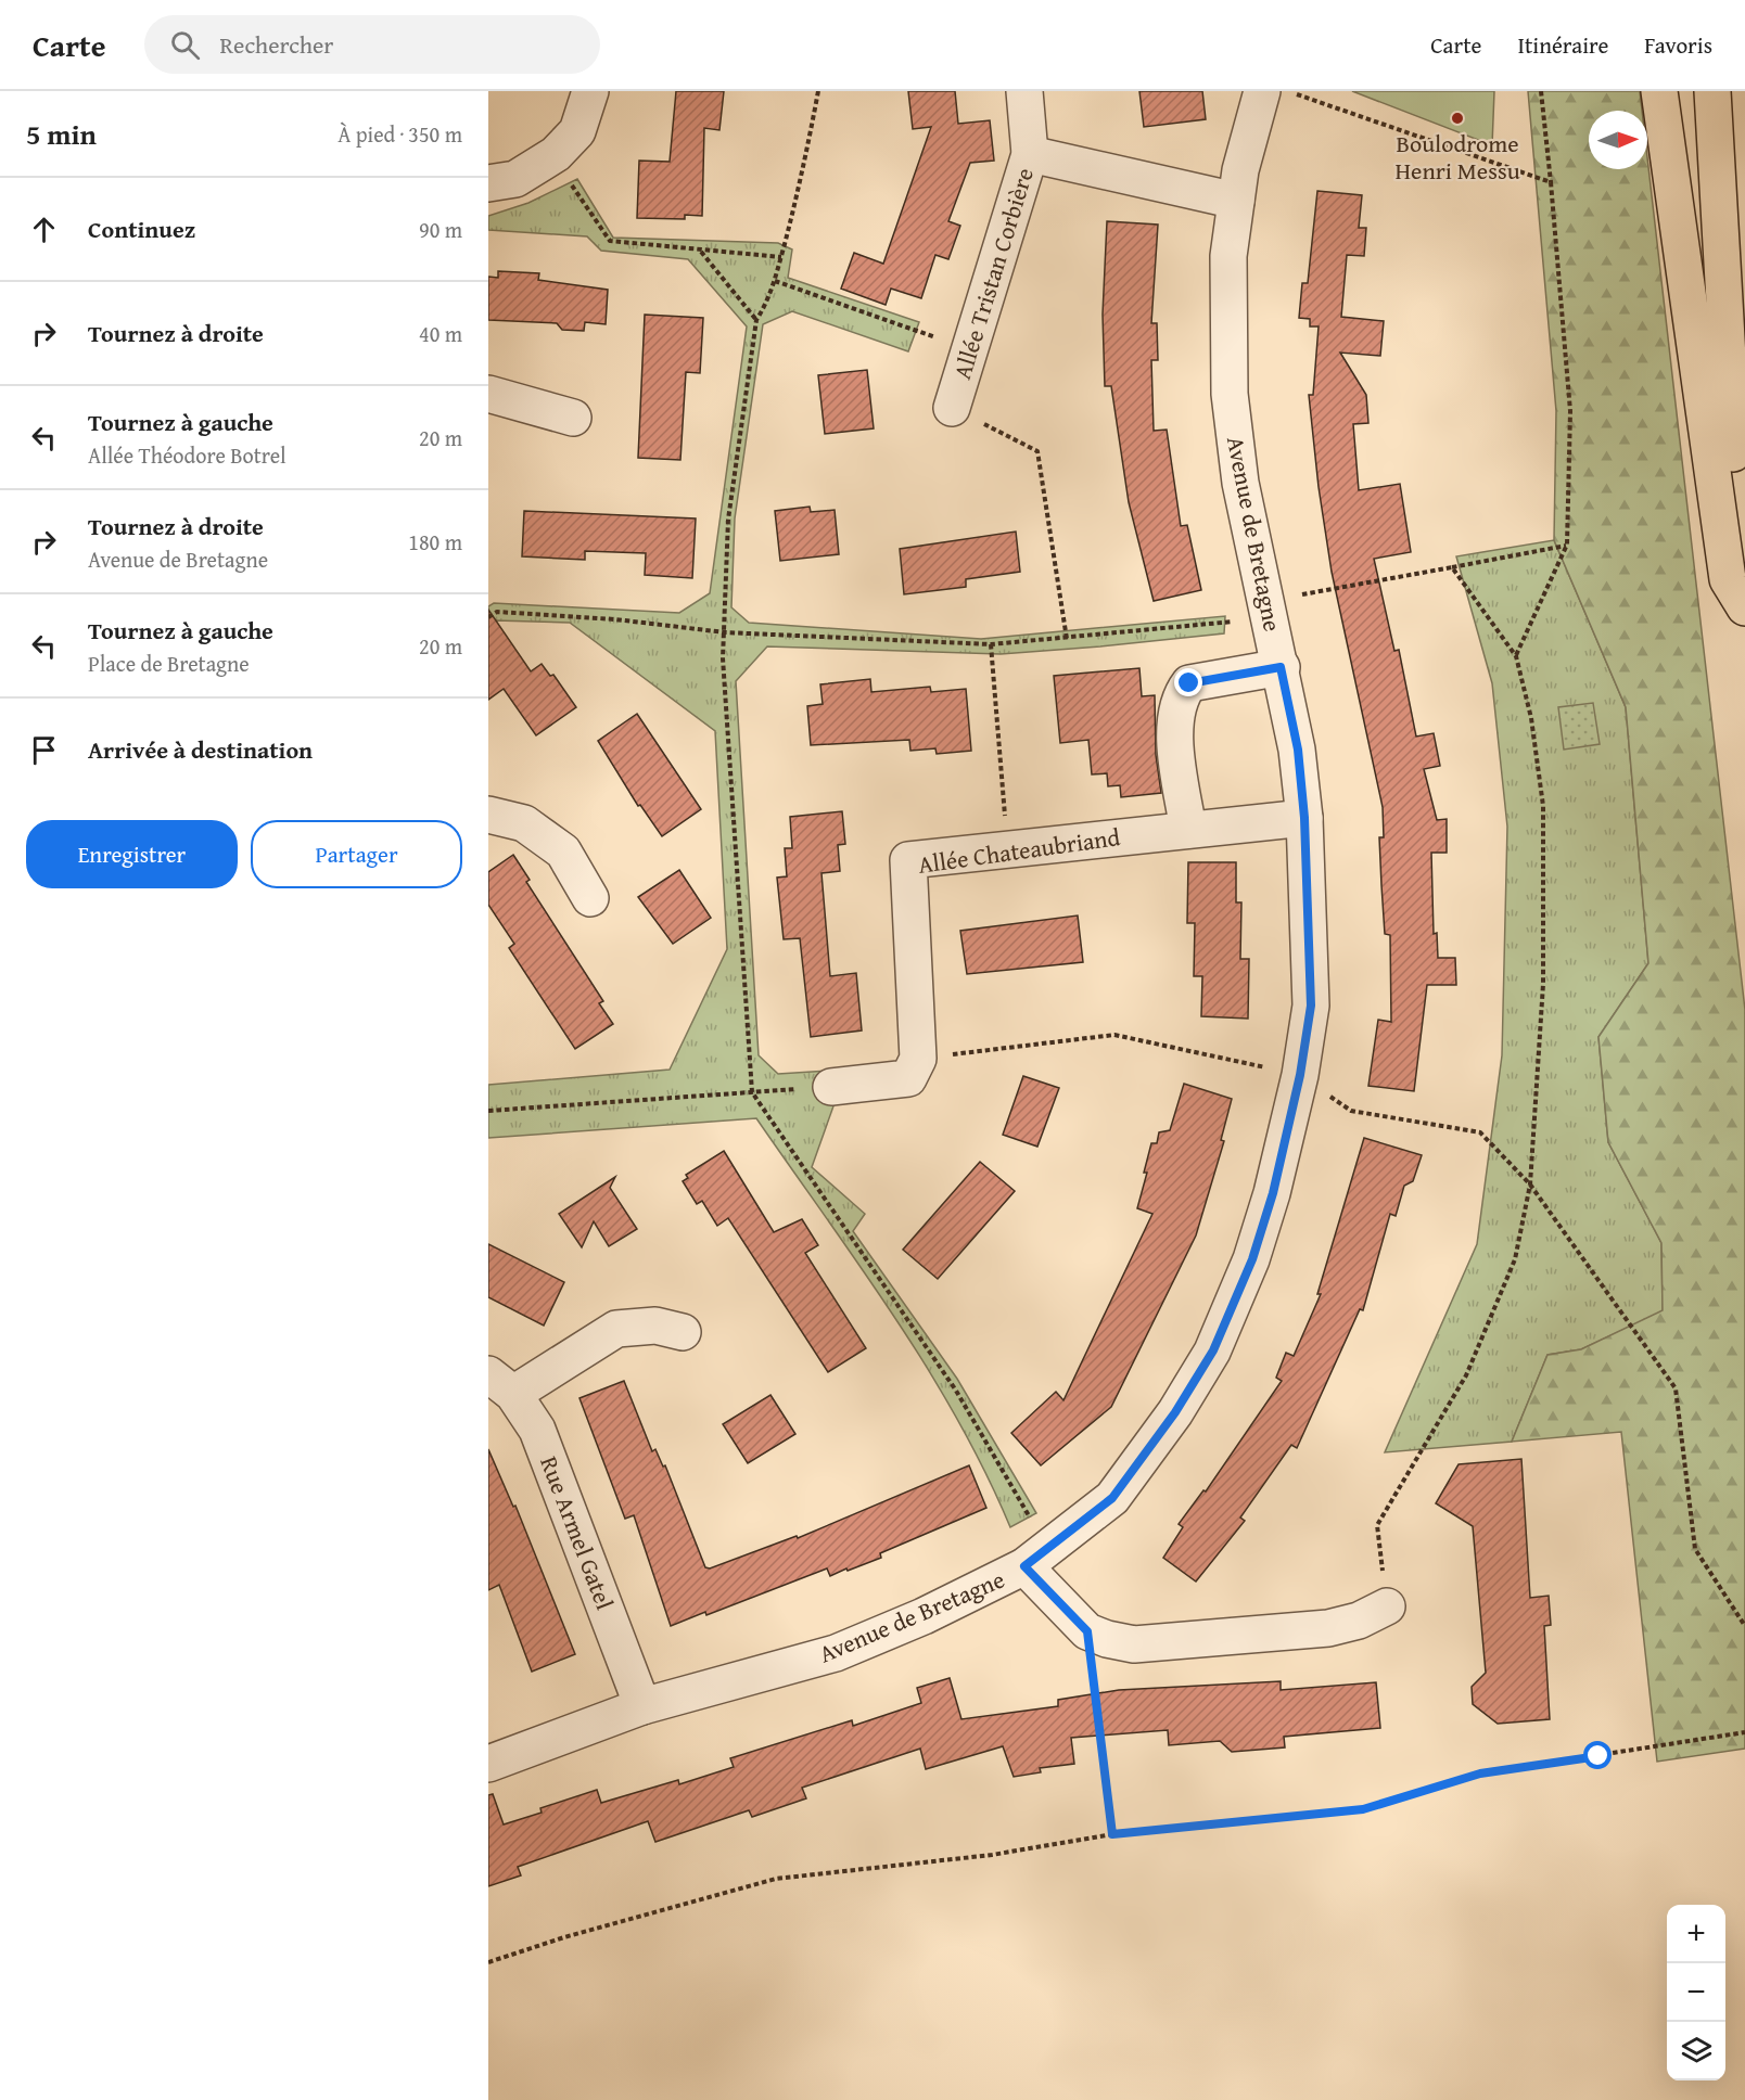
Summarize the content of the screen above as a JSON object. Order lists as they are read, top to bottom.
{
  "streets": {
    "street": [
      "Allée Tristan Corbière",
      "Avenue de Bretagne",
      "Allée Chateaubriand",
      "Rue Armel Gatel"
    ]
  },
  "crossings": [
    ["Allée Tristan Corbière", "Avenue de Bretagne"],
    ["Avenue de Bretagne", "Allée Chateaubriand"],
    ["Avenue de Bretagne", "Rue Armel Gatel"]
  ],
  "places": ["Boulodrome Henri Messu"],
  "north": "right",
  "page": {
    "header": "Carte",
    "search": "Rechercher",
    "nav": ["Carte", "Itinéraire", "Favoris"],
    "heading": ["5 min", "À pied · 350 m"],
    "list": [
      ["Continuez", "90 m"],
      ["Tournez à droite", "40 m"],
      ["Tournez à gauche", "Allée Théodore Botrel", "20 m"],
      ["Tournez à droite", "Avenue de Bretagne", "180 m"],
      ["Tournez à gauche", "Place de Bretagne", "20 m"],
      "Arrivée à destination"
    ],
    "buttons": ["Enregistrer", "Partager"],
    "map_buttons": ["+", "−"]
  }
}
